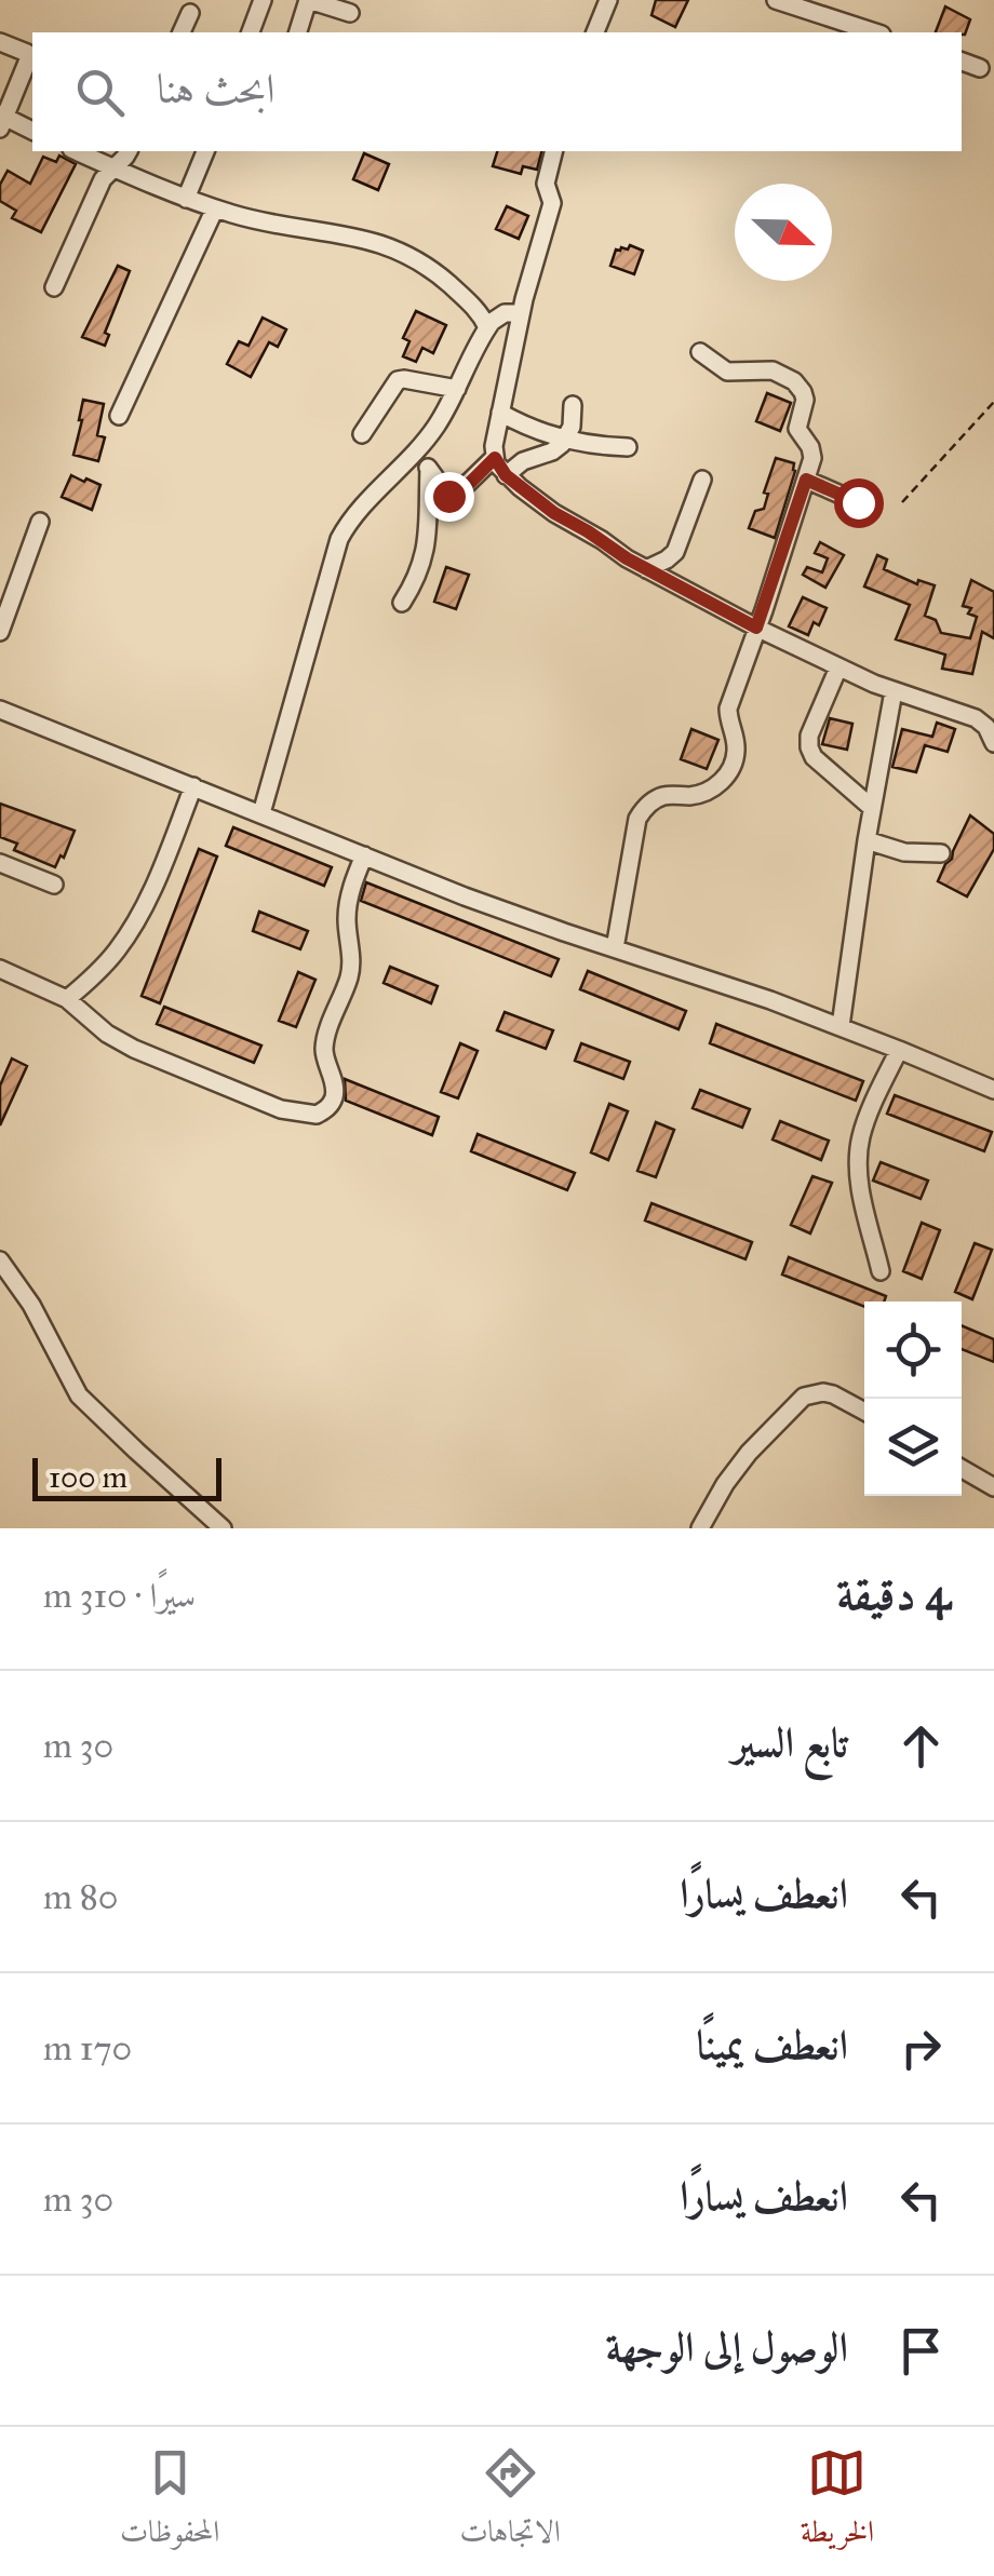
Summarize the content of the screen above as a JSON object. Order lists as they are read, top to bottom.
{
  "scale_bar": "100 m",
  "north": "right",
  "page": {
    "search": "ابحث هنا",
    "scale": "100 m",
    "heading": ["4 دقيقة", "سيرًا · 310 m"],
    "list": [
      ["تابع السير", "30 m"],
      ["انعطف يسارًا", "80 m"],
      ["انعطف يمينًا", "170 m"],
      ["انعطف يسارًا", "30 m"],
      "الوصول إلى الوجهة"
    ],
    "nav": ["الخريطة", "الاتجاهات", "المحفوظات"]
  }
}
